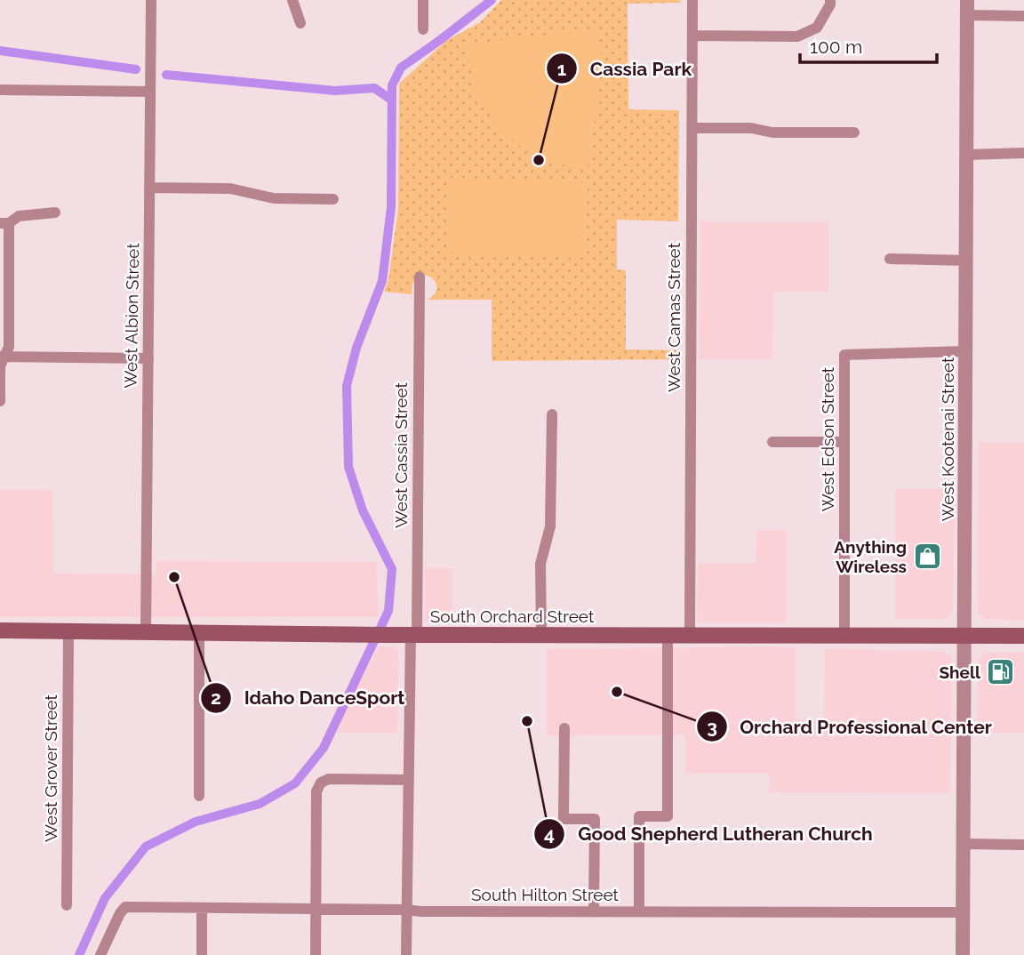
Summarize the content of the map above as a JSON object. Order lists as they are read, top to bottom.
{
  "streets": {
    "main road": ["South Orchard Street"],
    "street": [
      "West Albion Street",
      "West Camas Street",
      "West Edson Street",
      "West Kootenai Street",
      "West Cassia Street",
      "West Grover Street",
      "South Hilton Street"
    ]
  },
  "crossings": [
    ["West Albion Street", "South Orchard Street"],
    ["West Camas Street", "South Orchard Street"],
    ["West Edson Street", "West Kootenai Street"],
    ["West Edson Street", "South Orchard Street"],
    ["West Kootenai Street", "South Orchard Street"],
    ["West Kootenai Street", "South Hilton Street"],
    ["West Cassia Street", "South Orchard Street"],
    ["West Cassia Street", "South Hilton Street"],
    ["South Orchard Street", "West Grover Street"]
  ],
  "places": {
    "other": [
      "Cassia Park",
      "Idaho DanceSport",
      "Orchard Professional Center",
      "Good Shepherd Lutheran Church"
    ],
    "shop": ["Anything Wireless"],
    "fuel station": ["Shell"]
  },
  "scale_bar": "100 m"
}
